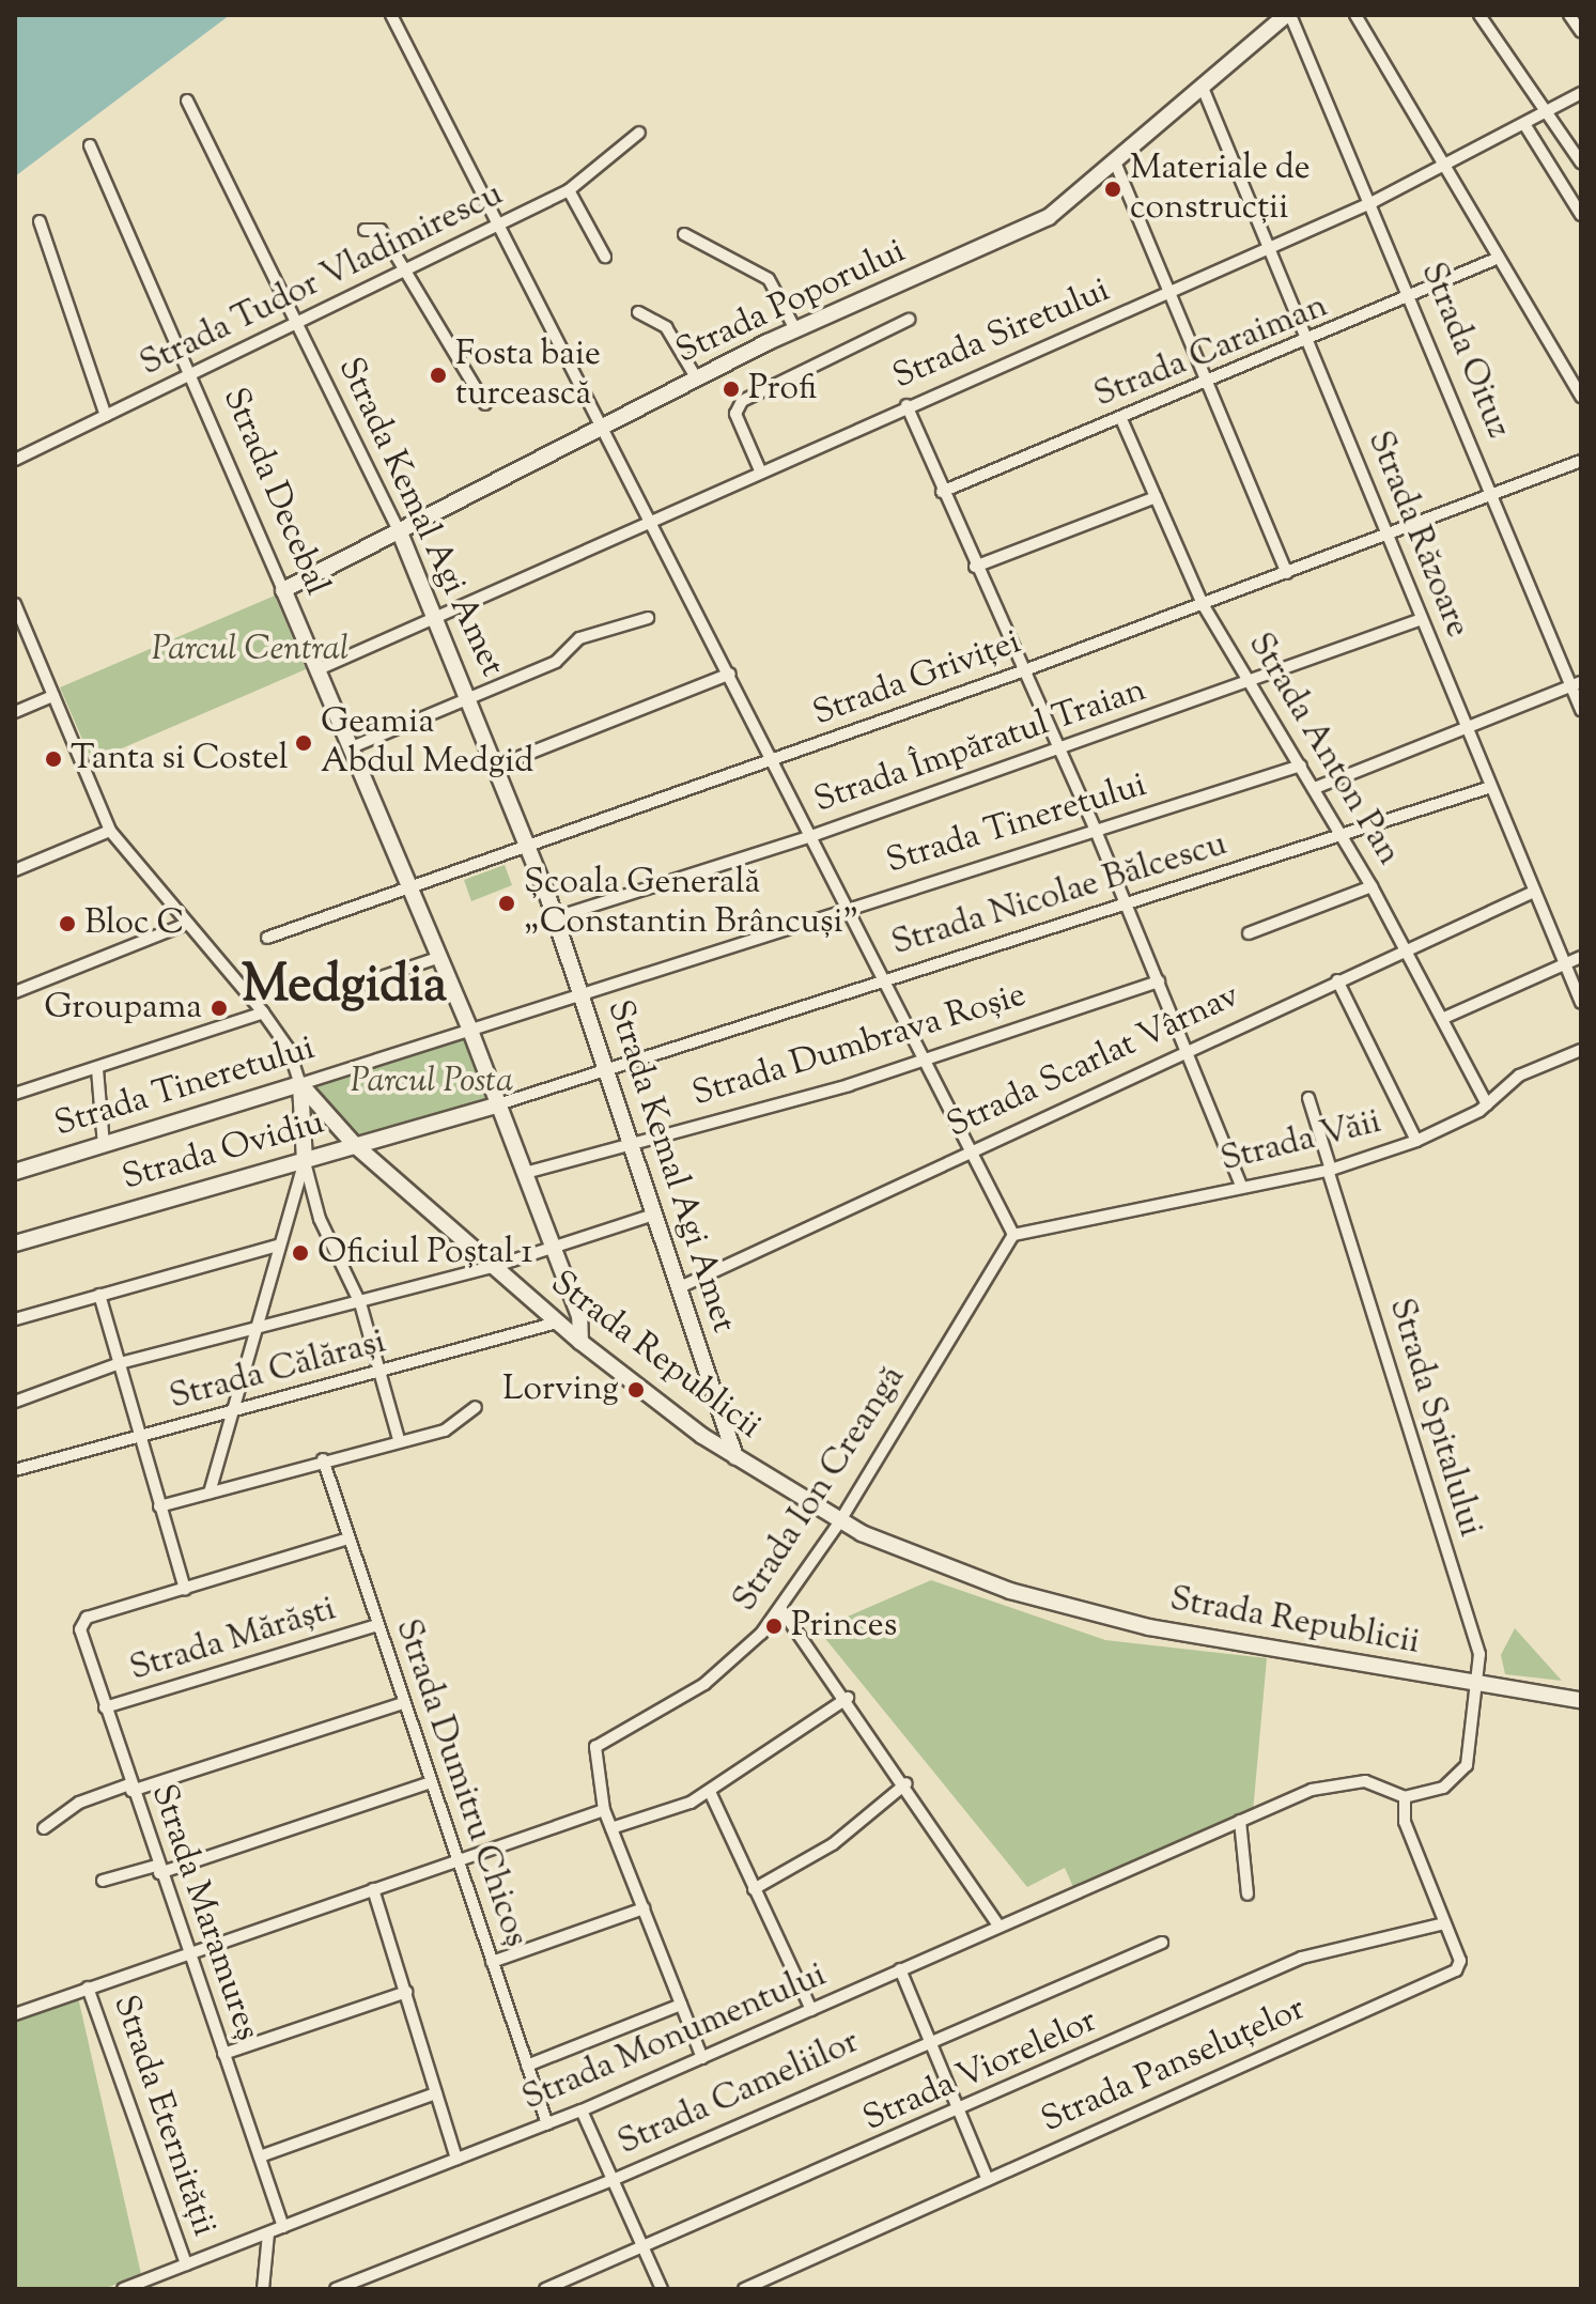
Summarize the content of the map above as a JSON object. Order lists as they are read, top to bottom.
{
  "streets": {
    "street": [
      "Strada Tudor Vladimirescu",
      "Strada Poporului",
      "Strada Siretului",
      "Strada Oituz",
      "Strada Caraiman",
      "Strada Decebal",
      "Strada Kemal Agi Amet",
      "Strada Răzoare",
      "Strada Griviței",
      "Strada Împăratul Traian",
      "Strada Anton Pan",
      "Strada Tineretului",
      "Strada Nicolae Bălcescu",
      "Strada Dumbrava Roșie",
      "Strada Scarlat Vârnav",
      "Strada Văii",
      "Strada Ovidiu",
      "Strada Republicii",
      "Strada Călărași",
      "Strada Spitalului",
      "Strada Ion Creangă",
      "Strada Mărăști",
      "Strada Dumitru Chicoș",
      "Strada Maramureș",
      "Strada Monumentului",
      "Strada Panseluțelor",
      "Strada Viorelelor",
      "Strada Cameliilor",
      "Strada Eternității"
    ]
  },
  "crossings": [
    ["Strada Tudor Vladimirescu", "Strada Decebal"],
    ["Strada Tudor Vladimirescu", "Strada Kemal Agi Amet"],
    ["Strada Poporului", "Strada Oituz"],
    ["Strada Poporului", "Strada Decebal"],
    ["Strada Poporului", "Strada Kemal Agi Amet"],
    ["Strada Poporului", "Strada Răzoare"],
    ["Strada Siretului", "Strada Oituz"],
    ["Strada Siretului", "Strada Decebal"],
    ["Strada Siretului", "Strada Kemal Agi Amet"],
    ["Strada Siretului", "Strada Răzoare"],
    ["Strada Oituz", "Strada Caraiman"],
    ["Strada Oituz", "Strada Griviței"],
    ["Strada Caraiman", "Strada Răzoare"],
    ["Strada Caraiman", "Strada Anton Pan"],
    ["Strada Decebal", "Strada Griviței"],
    ["Strada Decebal", "Strada Tineretului"],
    ["Strada Decebal", "Strada Nicolae Bălcescu"],
    ["Strada Decebal", "Strada Dumbrava Roșie"],
    ["Strada Decebal", "Strada Ovidiu"],
    ["Strada Decebal", "Strada Republicii"],
    ["Strada Kemal Agi Amet", "Strada Griviței"],
    ["Strada Kemal Agi Amet", "Strada Împăratul Traian"],
    ["Strada Kemal Agi Amet", "Strada Tineretului"],
    ["Strada Kemal Agi Amet", "Strada Nicolae Bălcescu"],
    ["Strada Kemal Agi Amet", "Strada Dumbrava Roșie"],
    ["Strada Kemal Agi Amet", "Strada Scarlat Vârnav"],
    ["Strada Kemal Agi Amet", "Strada Republicii"],
    ["Strada Răzoare", "Strada Griviței"],
    ["Strada Răzoare", "Strada Împăratul Traian"],
    ["Strada Răzoare", "Strada Nicolae Bălcescu"],
    ["Strada Răzoare", "Strada Scarlat Vârnav"],
    ["Strada Griviței", "Strada Anton Pan"],
    ["Strada Împăratul Traian", "Strada Anton Pan"],
    ["Strada Anton Pan", "Strada Tineretului"],
    ["Strada Anton Pan", "Strada Nicolae Bălcescu"],
    ["Strada Anton Pan", "Strada Scarlat Vârnav"],
    ["Strada Anton Pan", "Strada Văii"],
    ["Strada Tineretului", "Strada Republicii"],
    ["Strada Nicolae Bălcescu", "Strada Ovidiu"],
    ["Strada Văii", "Strada Spitalului"],
    ["Strada Văii", "Strada Ion Creangă"],
    ["Strada Ovidiu", "Strada Republicii"],
    ["Strada Republicii", "Strada Călărași"],
    ["Strada Republicii", "Strada Spitalului"],
    ["Strada Republicii", "Strada Ion Creangă"],
    ["Strada Spitalului", "Strada Monumentului"],
    ["Strada Spitalului", "Strada Panseluțelor"],
    ["Strada Mărăști", "Strada Dumitru Chicoș"],
    ["Strada Mărăști", "Strada Maramureș"],
    ["Strada Dumitru Chicoș", "Strada Monumentului"],
    ["Strada Maramureș", "Strada Monumentului"],
    ["Strada Monumentului", "Strada Panseluțelor"],
    ["Strada Monumentului", "Strada Eternității"],
    ["Strada Panseluțelor", "Strada Viorelelor"]
  ],
  "districts": ["Medgidia"],
  "parks": ["Parcul Central", "Parcul Posta"],
  "places": [
    "Materiale de construcții",
    "Fosta baie turcească",
    "Profi",
    "Geamia Abdul Medgid",
    "Tanta si Costel",
    "Școala Generală „Constantin Brâncuși\"",
    "Bloc C",
    "Groupama",
    "Oficiul Poștal 1",
    "Lorving",
    "Princes"
  ]
}
